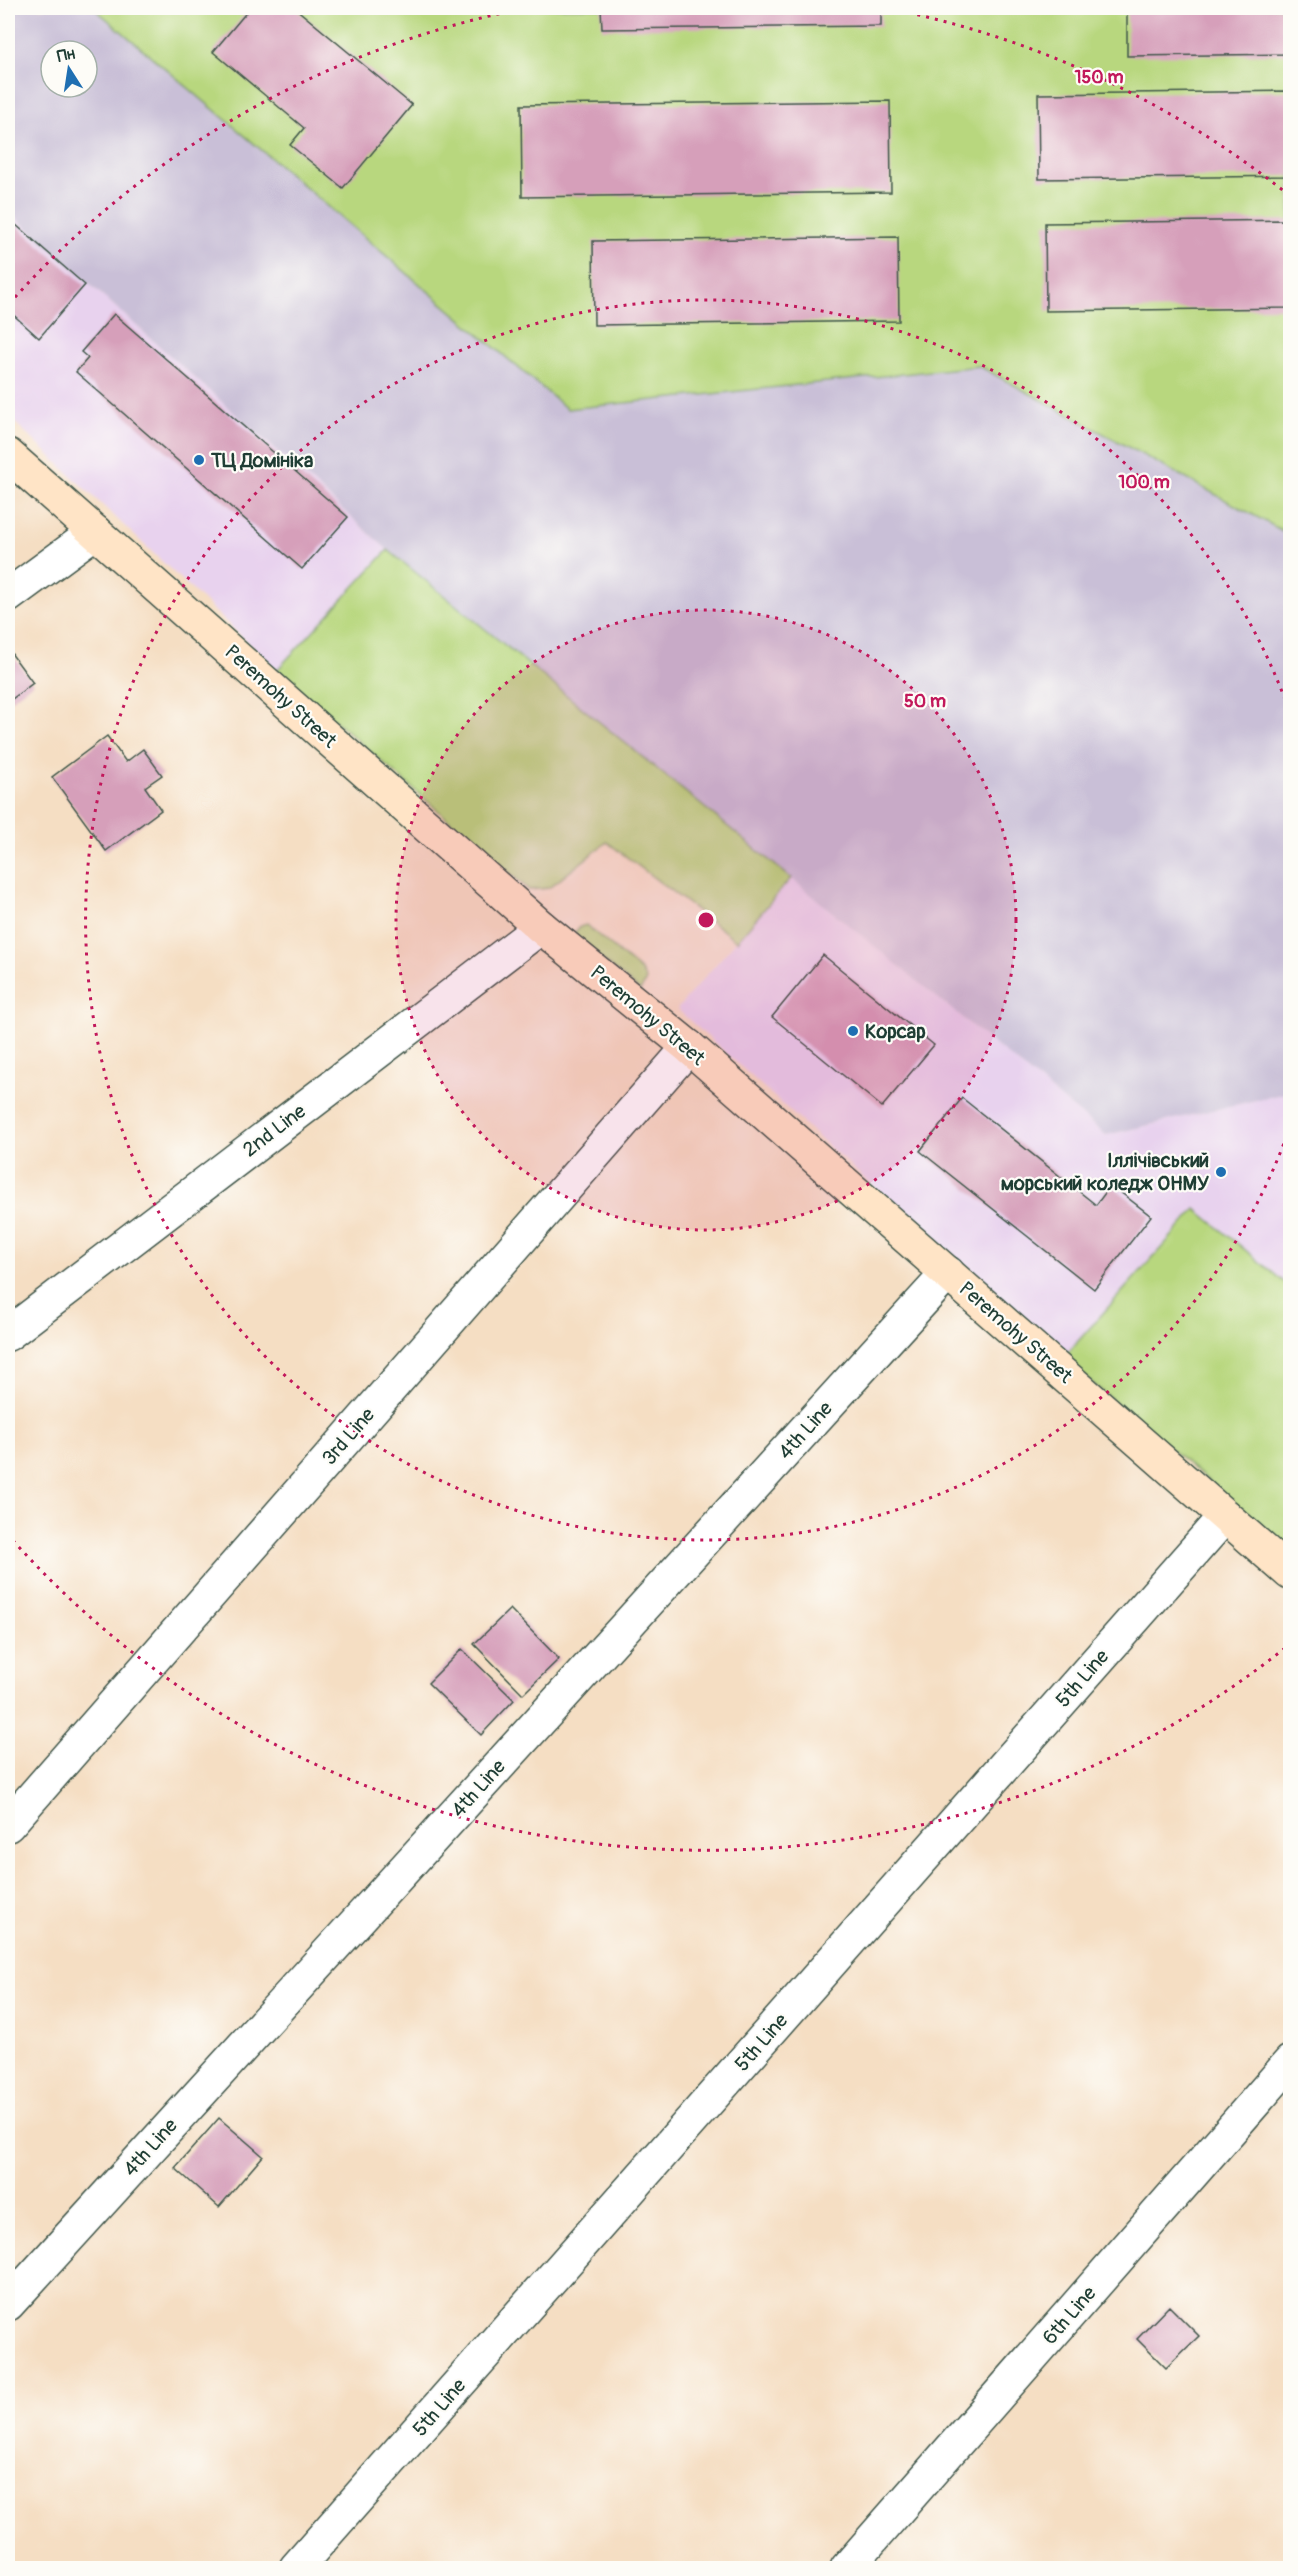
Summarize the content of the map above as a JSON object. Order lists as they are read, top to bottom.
{
  "streets": {
    "main road": ["Peremohy Street"],
    "street": [
      "2nd Line",
      "4th Line",
      "3rd Line",
      "5th Line",
      "6th Line"
    ]
  },
  "crossings": [
    ["Peremohy Street", "2nd Line"],
    ["Peremohy Street", "4th Line"],
    ["Peremohy Street", "3rd Line"],
    ["Peremohy Street", "5th Line"]
  ],
  "places": ["ТЦ Домініка", "Корсар", "Іллічівський морський коледж ОНМУ"],
  "north": "top",
  "rings": ["150 m", "100 m", "50 m"]
}
